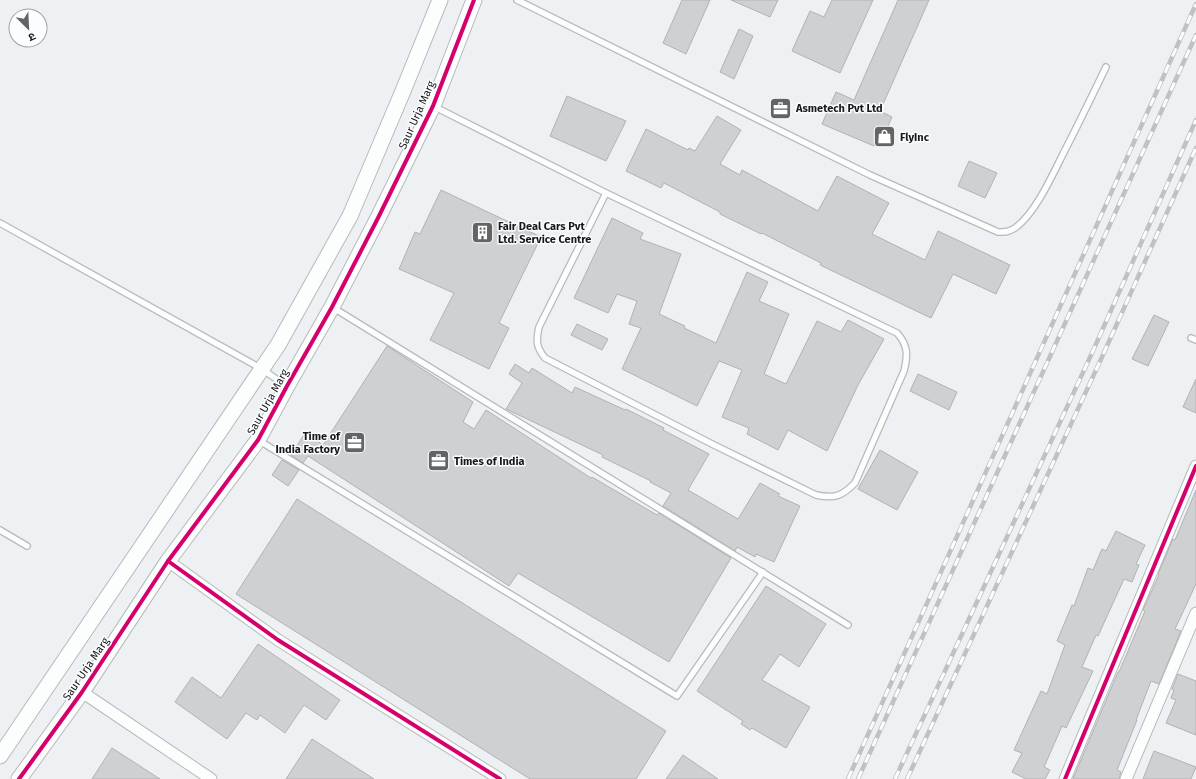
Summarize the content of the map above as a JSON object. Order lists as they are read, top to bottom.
{
  "streets": {
    "street": ["Saur Urja Marg"]
  },
  "places": {
    "office": ["Asmetech Pvt Ltd", "Time of India Factory", "Times of India"],
    "shop": ["FlyInc"],
    "building": ["Fair Deal Cars Pvt Ltd. Service Centre"]
  },
  "north": "bottom right"
}
